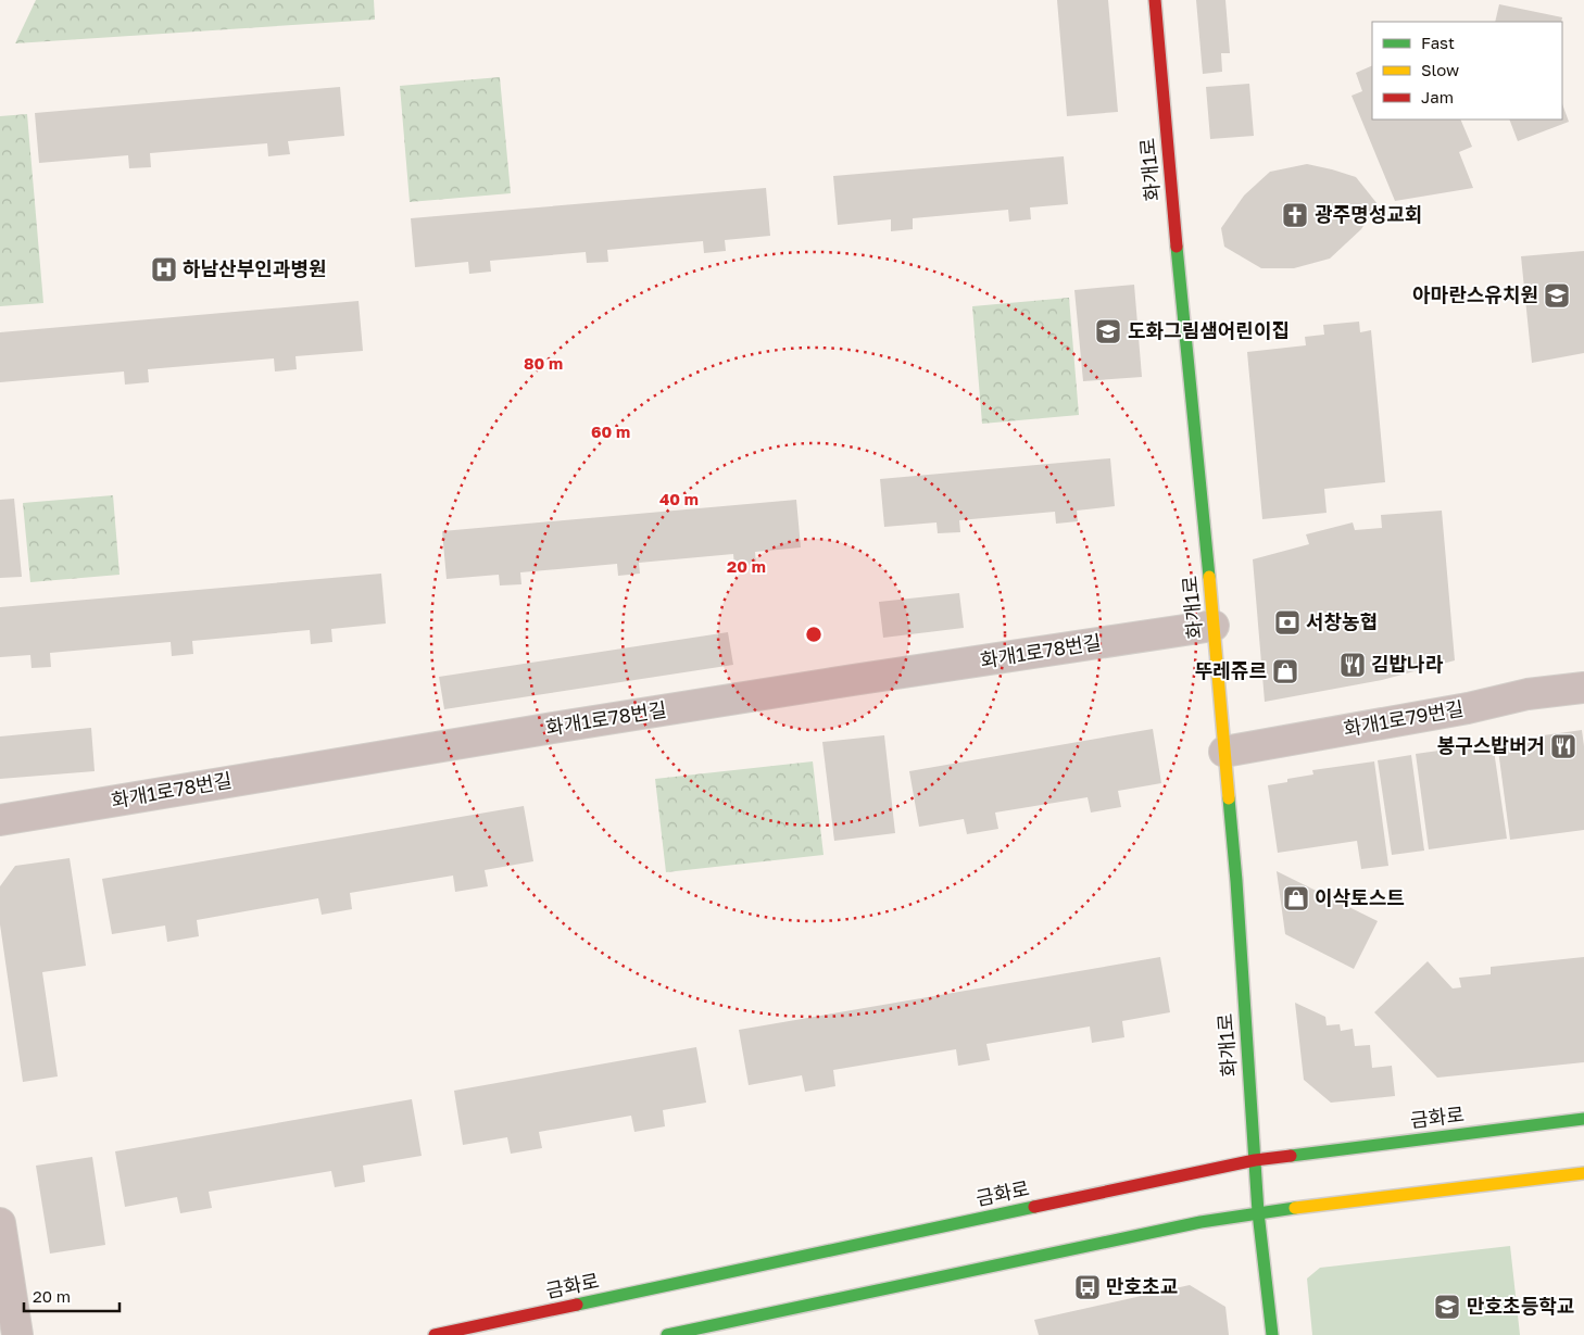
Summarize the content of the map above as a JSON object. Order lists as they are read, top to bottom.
{
  "streets": {
    "main road": ["화개1로", "금화로"],
    "street": ["화개1로78번길", "화개1로79번길"]
  },
  "crossings": [
    ["화개1로", "화개1로78번길"],
    ["화개1로", "화개1로79번길"],
    ["화개1로", "금화로"]
  ],
  "places": {
    "church": ["광주명성교회"],
    "hospital": ["하남산부인과병원"],
    "school or university": ["아마란스유치원", "도화그림샘어린이집", "만호초등학교"],
    "bank": ["서창농협"],
    "restaurant": ["김밥나라", "봉구스밥버거"],
    "shop": ["뚜레쥬르", "이삭토스트"],
    "bus stop": ["만호초교"]
  },
  "legend": ["Fast", "Slow", "Jam"],
  "scale_bar": "20 m",
  "rings": [
    "80 m",
    "60 m",
    "40 m",
    "20 m"
  ]
}
